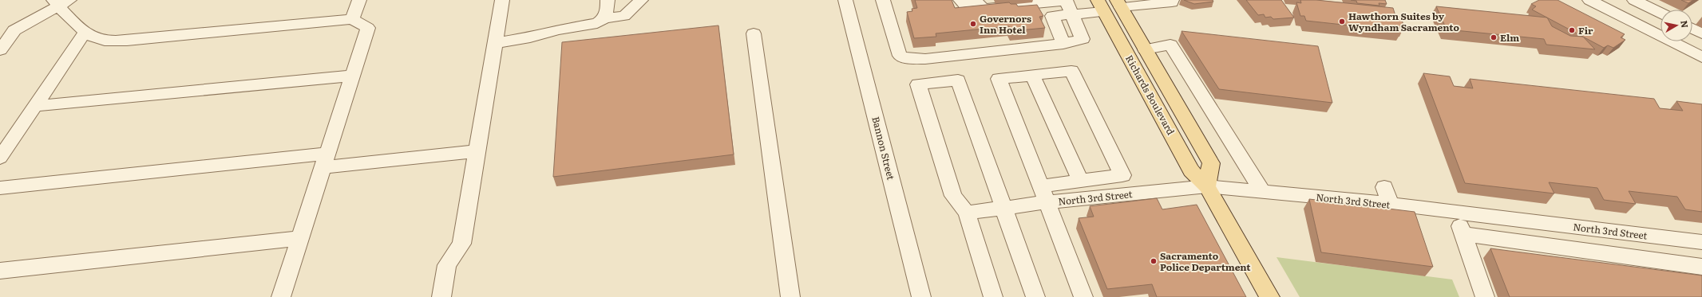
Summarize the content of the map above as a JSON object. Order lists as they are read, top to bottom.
{
  "streets": {
    "main road": ["Richards Boulevard"],
    "street": ["Bannon Street", "North 3rd Street"]
  },
  "crossings": [
    ["Richards Boulevard", "North 3rd Street"]
  ],
  "places": [
    "Hawthorn Suites by Wyndham Sacramento",
    "Governors Inn Hotel",
    "Fir",
    "Elm",
    "Sacramento Police Department"
  ],
  "north": "right"
}
